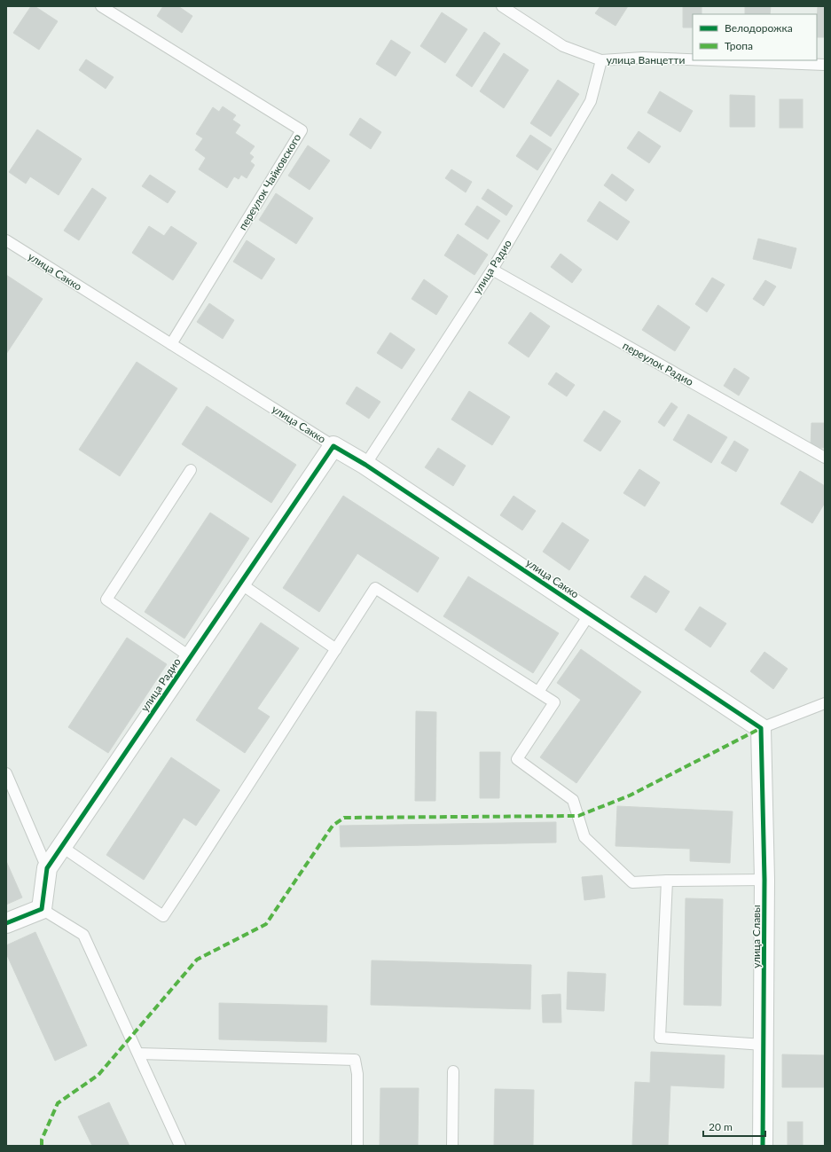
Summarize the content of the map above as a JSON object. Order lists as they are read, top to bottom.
{
  "streets": {
    "street": ["улица Радио", "улица Сакко", "улица Славы"],
    "lane": ["улица Ванцетти", "переулок Чайковского", "переулок Радио"]
  },
  "crossings": [
    ["улица Ванцетти", "улица Радио"],
    ["переулок Чайковского", "улица Сакко"],
    ["улица Радио", "улица Сакко"],
    ["улица Радио", "переулок Радио"],
    ["улица Сакко", "улица Славы"]
  ],
  "legend": ["Велодорожка", "Тропа"],
  "scale_bar": "20 m"
}
